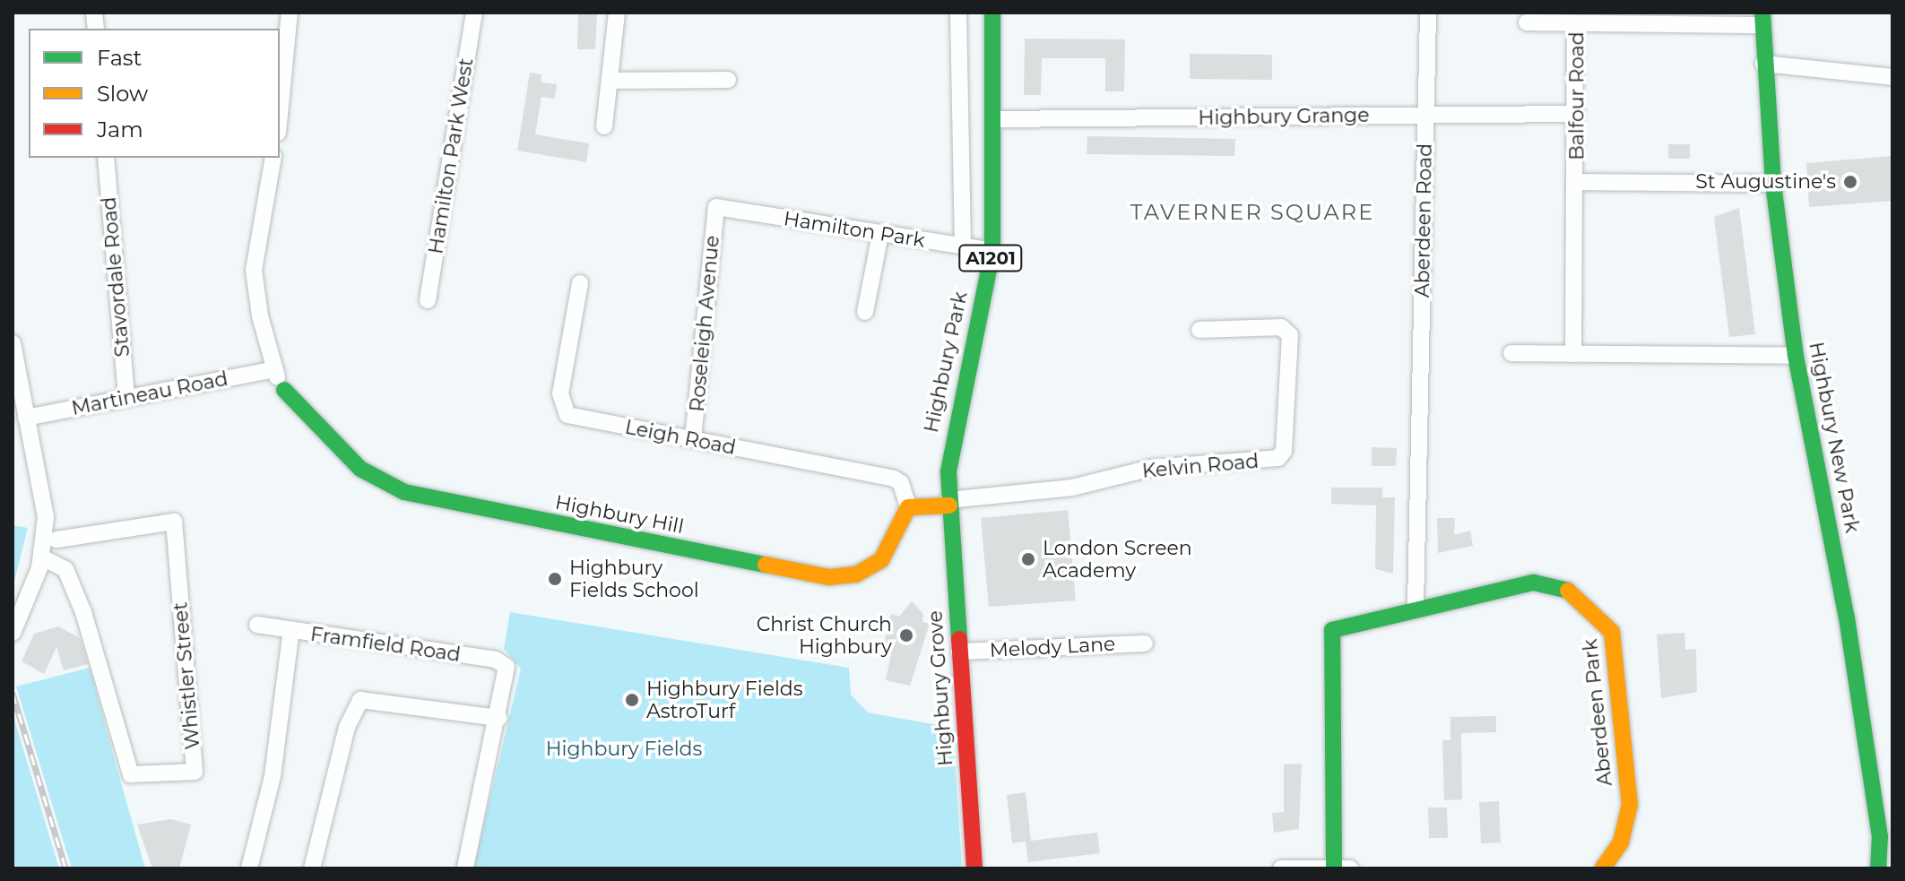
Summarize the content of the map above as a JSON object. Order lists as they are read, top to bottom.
{
  "streets": {
    "street": [
      "Balfour Road",
      "Highbury Grange",
      "Hamilton Park West",
      "Aberdeen Road",
      "Hamilton Park",
      "A1201",
      "Stavordale Road",
      "Roseleigh Avenue",
      "Highbury Park",
      "Martineau Road",
      "Leigh Road",
      "Highbury New Park",
      "Kelvin Road",
      "Highbury Hill",
      "Framfield Road",
      "Melody Lane",
      "Whistler Street",
      "Highbury Grove",
      "Aberdeen Park"
    ]
  },
  "crossings": [
    ["Balfour Road", "Highbury Grange"],
    ["Balfour Road", "Highbury New Park"],
    ["Highbury Grange", "Aberdeen Road"],
    ["Highbury Grange", "Highbury Park"],
    ["Aberdeen Road", "Aberdeen Park"],
    ["Hamilton Park", "Roseleigh Avenue"],
    ["Hamilton Park", "Highbury Park"],
    ["Stavordale Road", "Martineau Road"],
    ["Roseleigh Avenue", "Leigh Road"],
    ["Highbury Park", "Kelvin Road"],
    ["Highbury Park", "Highbury Grove"],
    ["Martineau Road", "Highbury Hill"],
    ["Leigh Road", "Highbury Hill"],
    ["Kelvin Road", "Highbury Grove"],
    ["Melody Lane", "Highbury Grove"]
  ],
  "districts": ["TAVERNER SQUARE"],
  "parks": ["Highbury Fields"],
  "places": [
    "St Augustine's",
    "London Screen Academy",
    "Highbury Fields School",
    "Christ Church Highbury",
    "Highbury Fields AstroTurf"
  ],
  "legend": ["Fast", "Slow", "Jam"]
}
